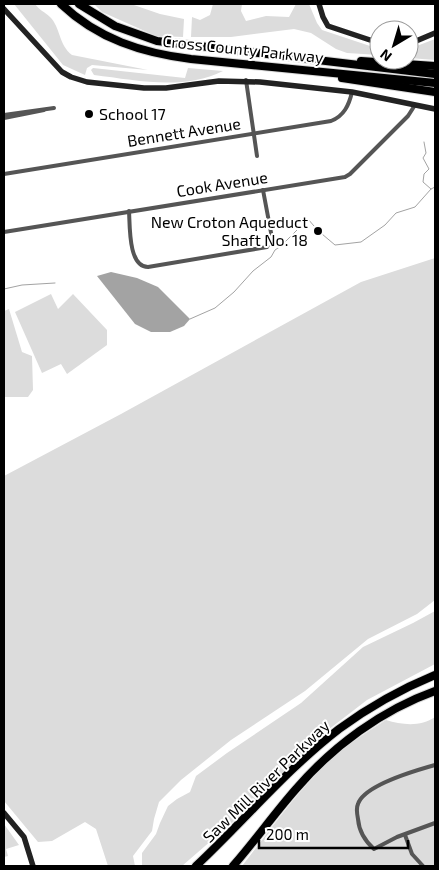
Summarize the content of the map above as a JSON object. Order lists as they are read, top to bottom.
{
  "streets": {
    "highway": ["Cross County Parkway", "Saw Mill River Parkway"],
    "street": ["Bennett Avenue", "Cook Avenue"]
  },
  "places": ["School 17", "New Croton Aqueduct Shaft No. 18"],
  "scale_bar": "200 m",
  "north": "bottom left"
}
